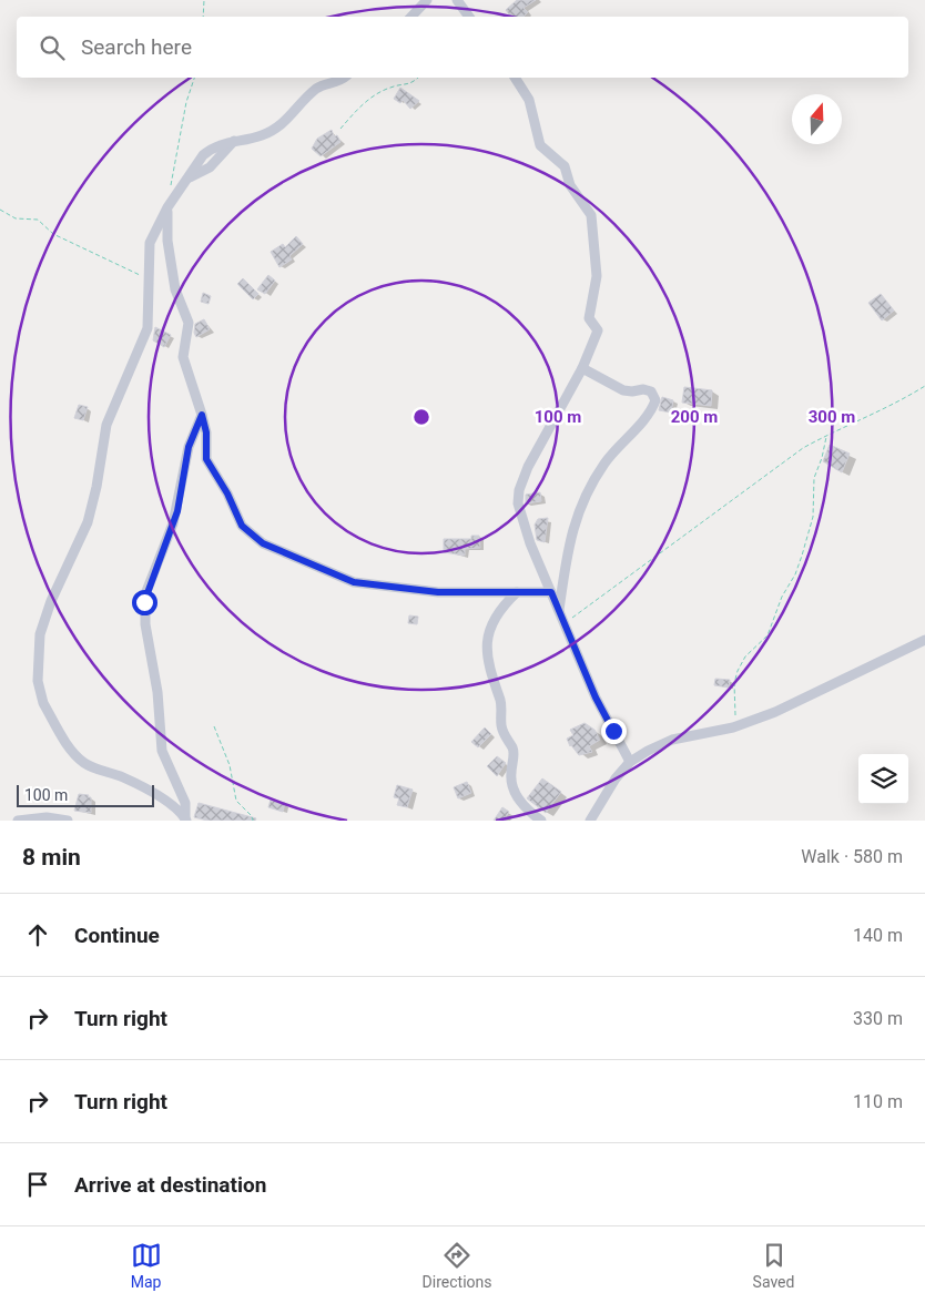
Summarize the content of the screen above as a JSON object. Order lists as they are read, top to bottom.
{
  "scale_bar": "100 m",
  "north": "top",
  "page": {
    "search": "Search here",
    "scale": "100 m",
    "heading": ["8 min", "Walk · 580 m"],
    "list": [
      ["Continue", "140 m"],
      ["Turn right", "330 m"],
      ["Turn right", "110 m"],
      "Arrive at destination"
    ],
    "nav": ["Map", "Directions", "Saved"]
  },
  "rings": ["100 m", "200 m", "300 m"]
}
